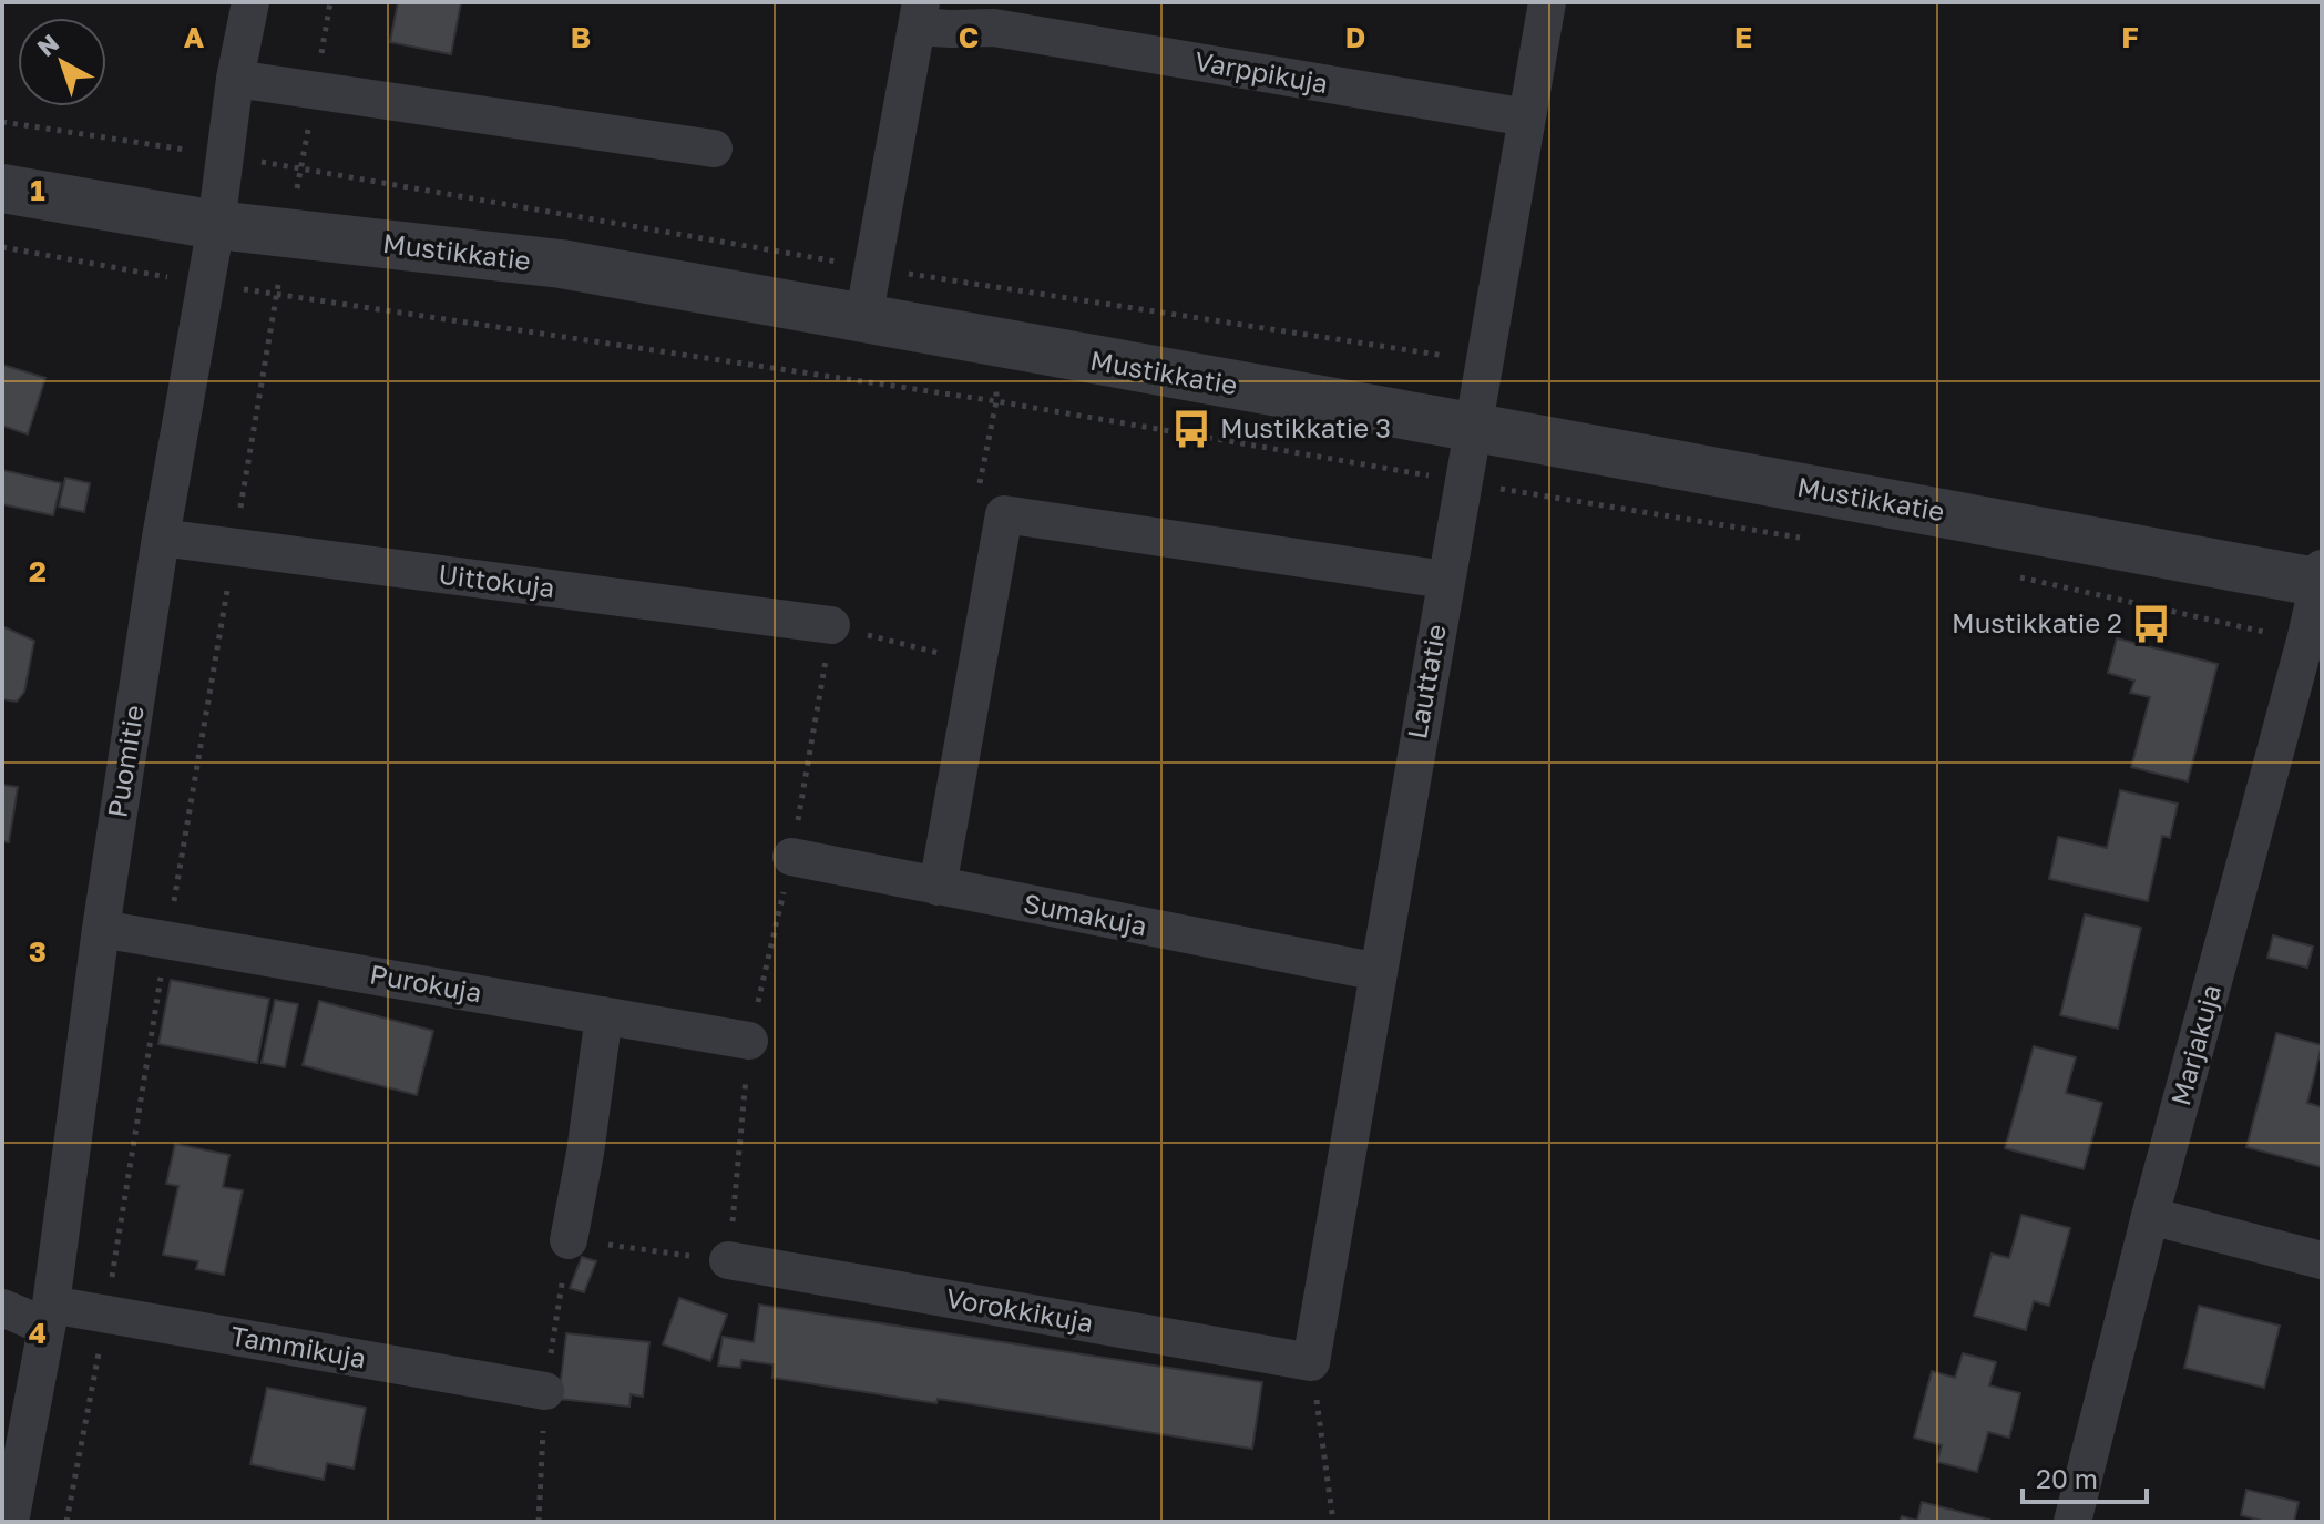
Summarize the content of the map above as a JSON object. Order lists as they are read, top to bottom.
{
  "streets": {
    "street": [
      "Varppikuja",
      "Mustikkatie",
      "Uittokuja",
      "Lauttatie",
      "Puomitie",
      "Sumakuja",
      "Purokuja",
      "Marjakuja",
      "Vorokkikuja",
      "Tammikuja"
    ]
  },
  "crossings": [
    ["Varppikuja", "Lauttatie"],
    ["Mustikkatie", "Lauttatie"],
    ["Mustikkatie", "Puomitie"],
    ["Mustikkatie", "Marjakuja"],
    ["Uittokuja", "Puomitie"],
    ["Lauttatie", "Sumakuja"],
    ["Lauttatie", "Vorokkikuja"],
    ["Puomitie", "Purokuja"],
    ["Puomitie", "Tammikuja"]
  ],
  "places": {
    "bus stop": ["Mustikkatie 3", "Mustikkatie 2"]
  },
  "scale_bar": "20 m",
  "north": "top left",
  "grid": {
    "columns": [
      "A",
      "B",
      "C",
      "D",
      "E",
      "F"
    ],
    "rows": [
      "1",
      "2",
      "3",
      "4"
    ]
  }
}
